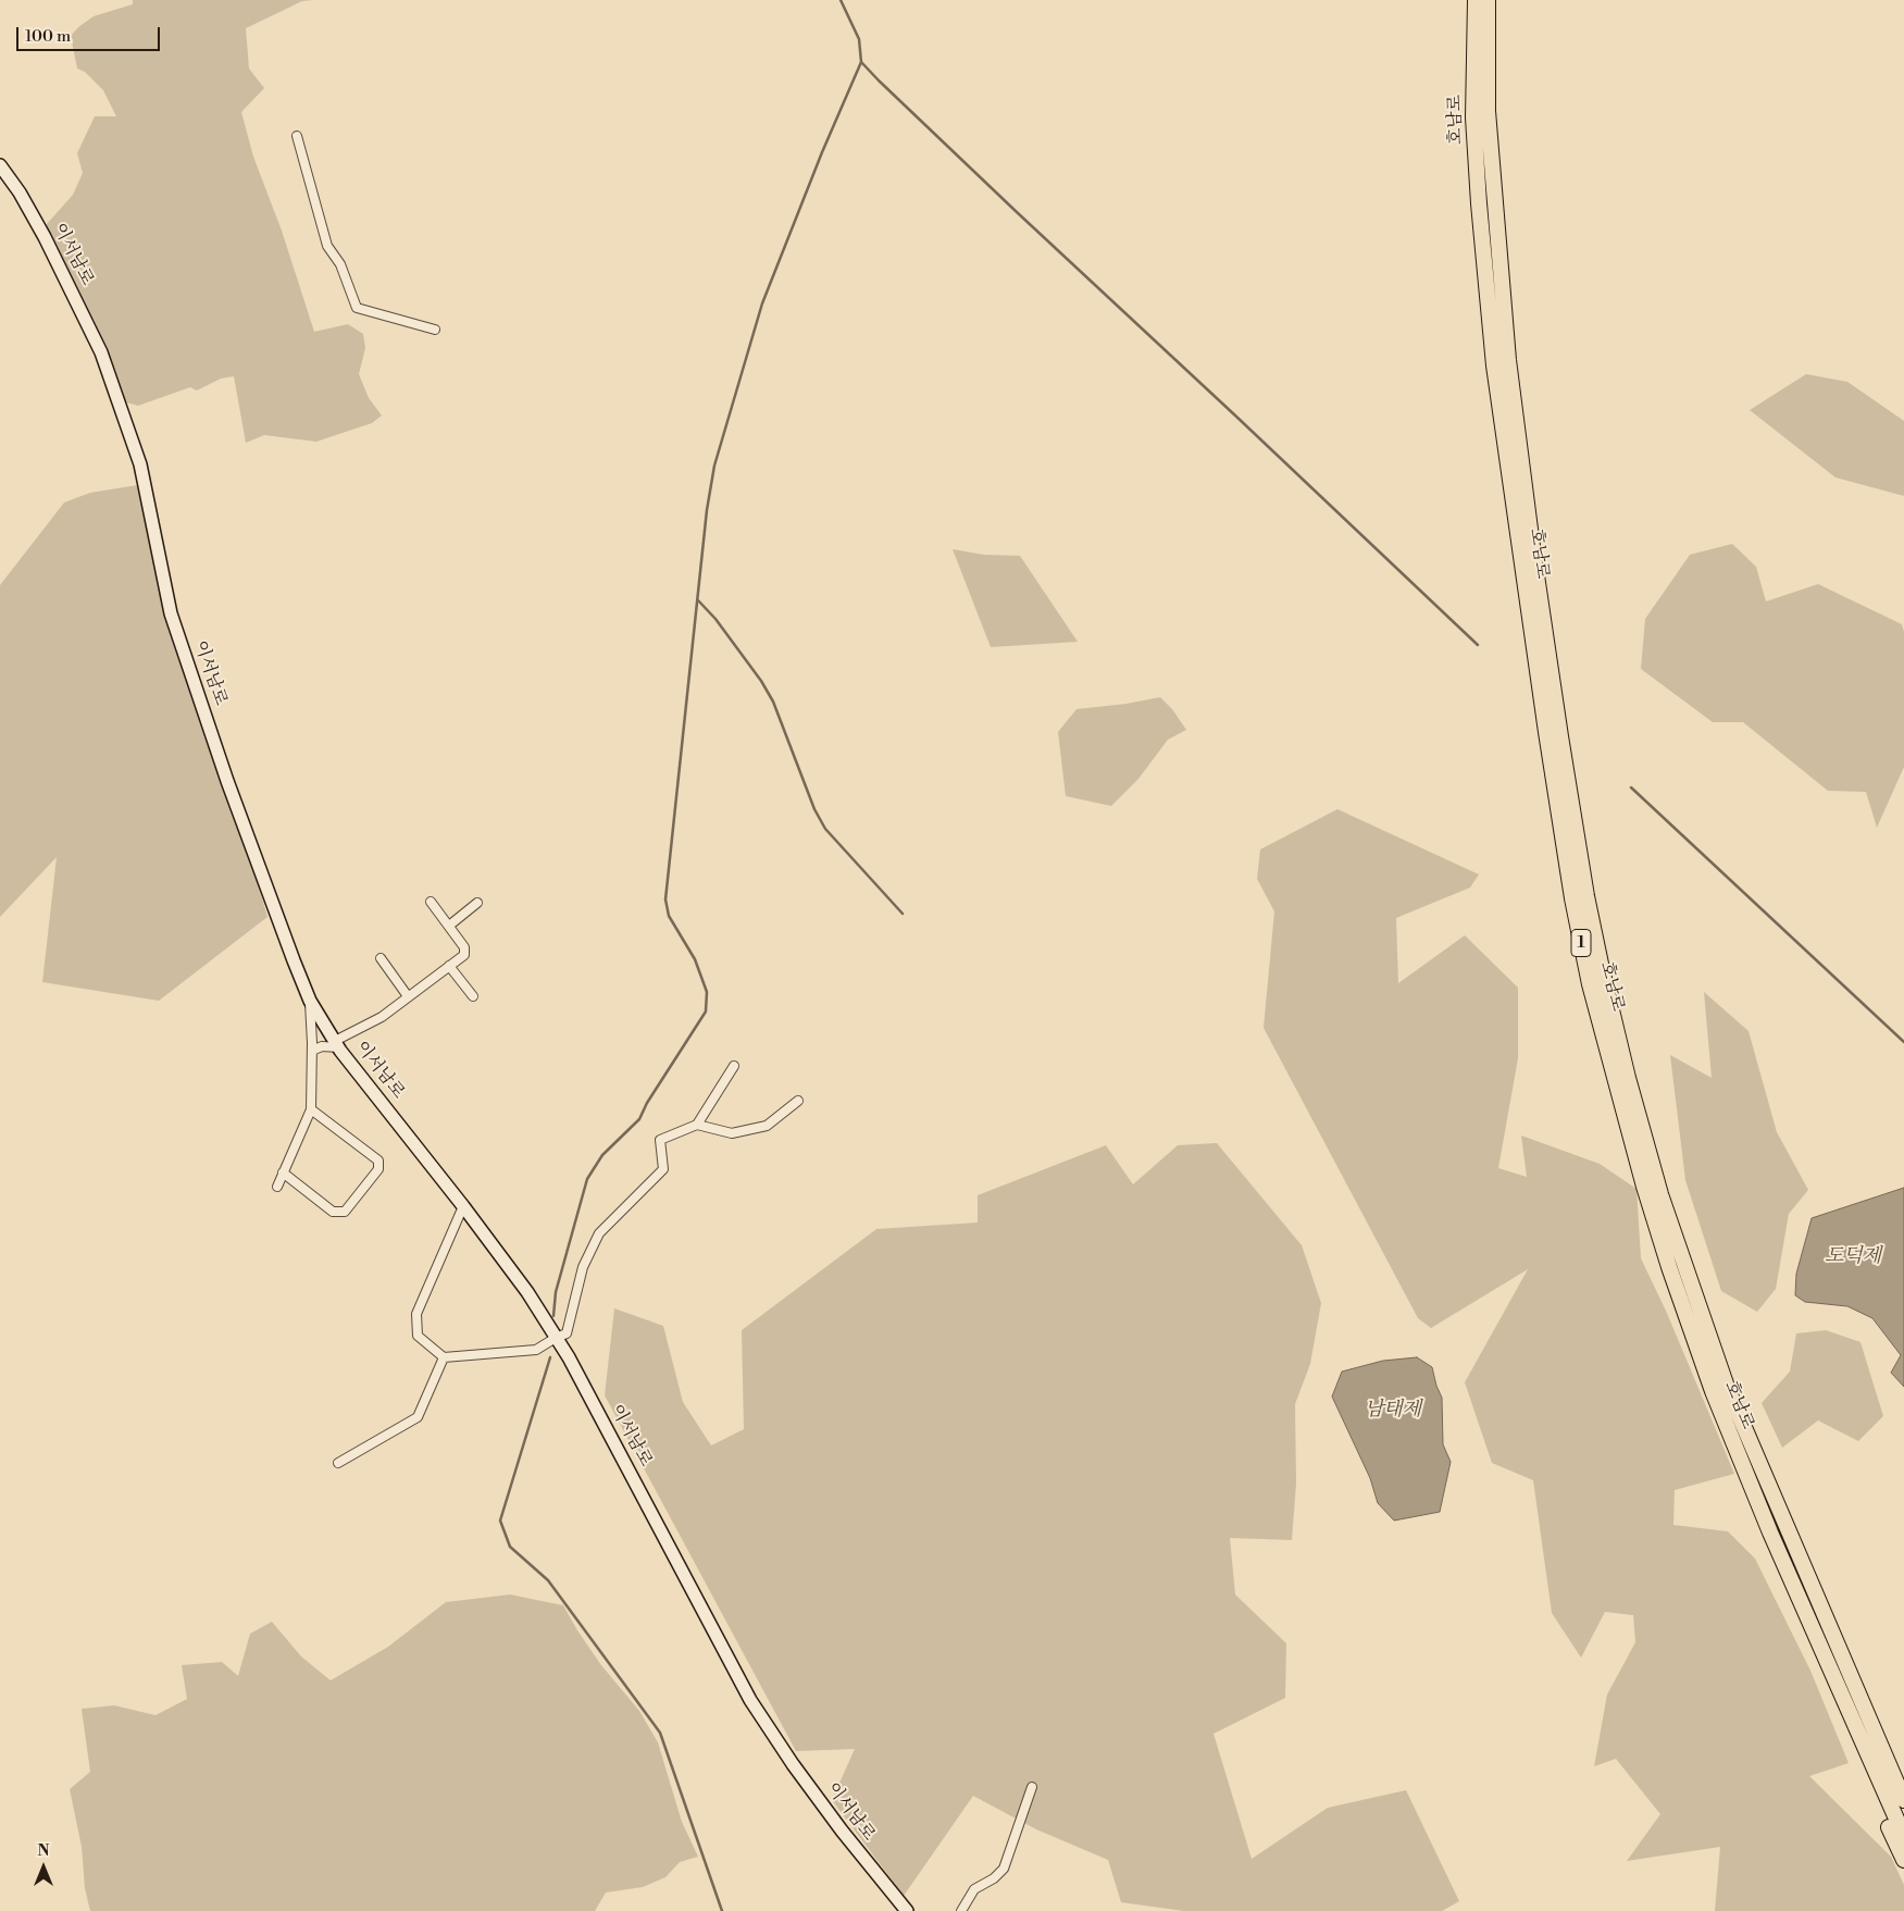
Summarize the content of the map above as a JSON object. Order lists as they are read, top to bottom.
{
  "streets": {
    "highway": ["호남로", "1"],
    "main road": ["이서남로"]
  },
  "water": ["도덕제", "남태제"],
  "scale_bar": "100 m",
  "north": "top"
}
